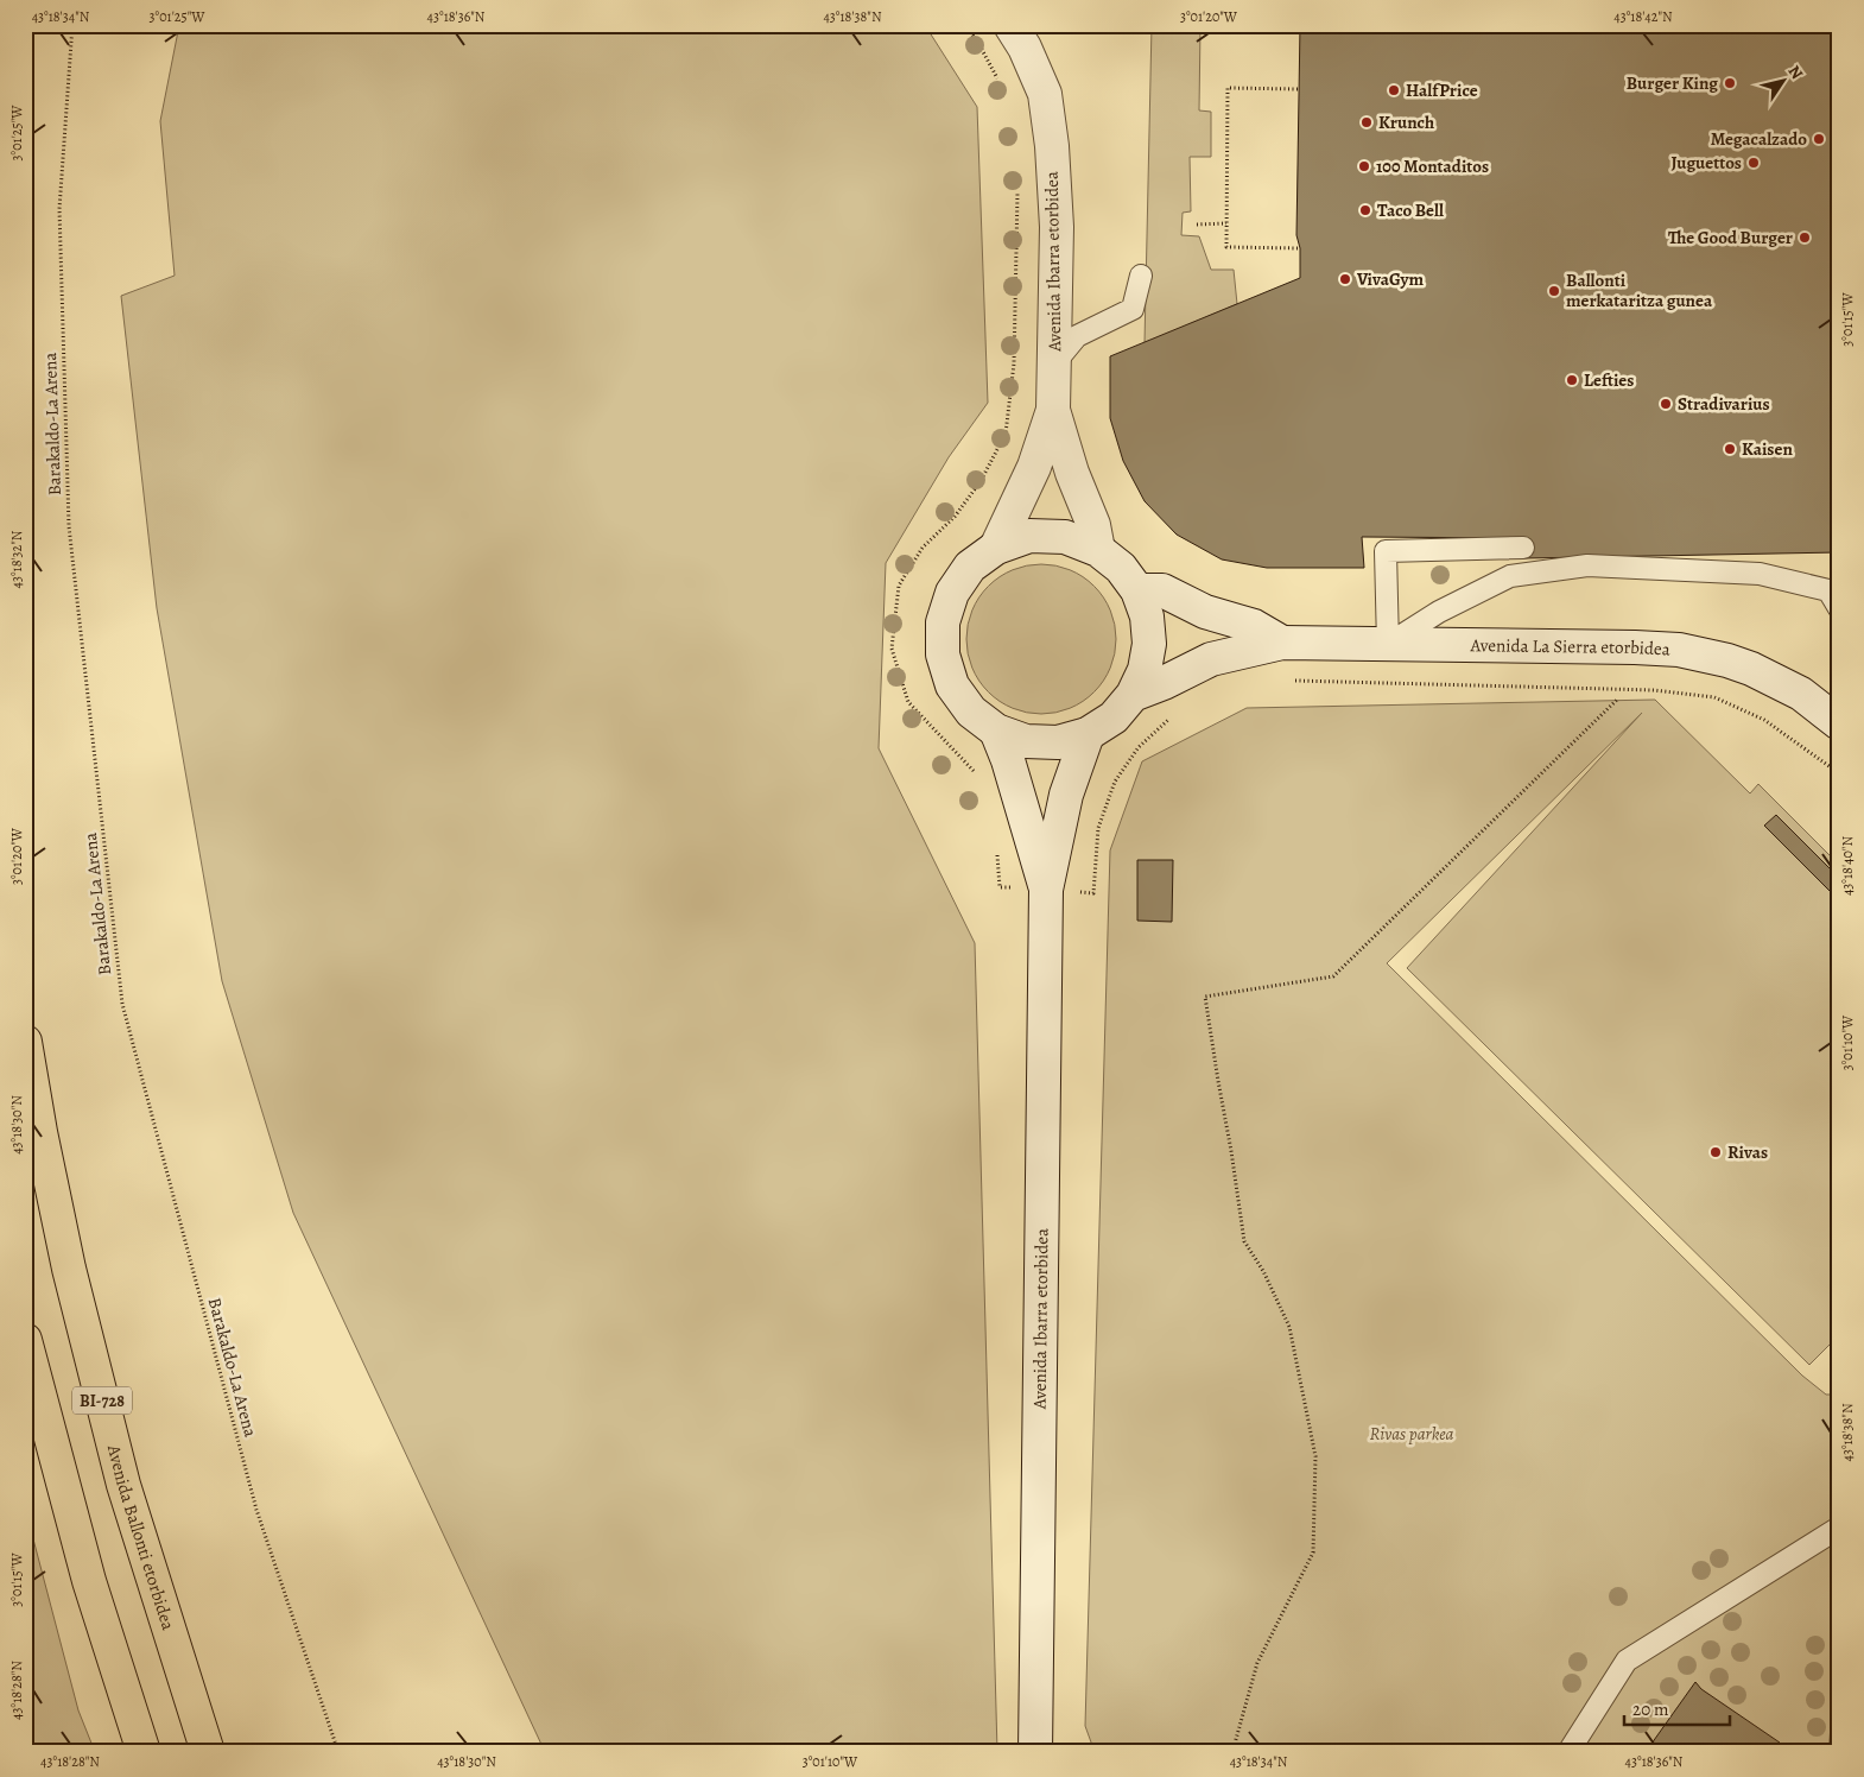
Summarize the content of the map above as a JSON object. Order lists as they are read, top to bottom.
{
  "streets": {
    "main road": ["BI-728", "Avenida Ballonti etorbidea"],
    "street": ["Avenida Ibarra etorbidea", "Avenida La Sierra etorbidea"],
    "path": ["Barakaldo-La Arena"]
  },
  "crossings": [
    ["Avenida Ibarra etorbidea", "Avenida La Sierra etorbidea"]
  ],
  "parks": ["Rivas parkea"],
  "places": [
    "Burger King",
    "HalfPrice",
    "Krunch",
    "Megacalzado",
    "Juguettos",
    "100 Montaditos",
    "Taco Bell",
    "The Good Burger",
    "VivaGym",
    "Ballonti merkataritza gunea",
    "Lefties",
    "Stradivarius",
    "Kaisen",
    "Rivas"
  ],
  "scale_bar": "20 m",
  "north": "top right",
  "coordinates": [
    "43°18'34\"N",
    "3°01'25\"W",
    "43°18'36\"N",
    "43°18'38\"N",
    "3°01'20\"W",
    "43°18'42\"N",
    "3°01'15\"W",
    "43°18'32\"N",
    "43°18'40\"N",
    "3°01'10\"W",
    "43°18'30\"N",
    "43°18'28\"N"
  ]
}
